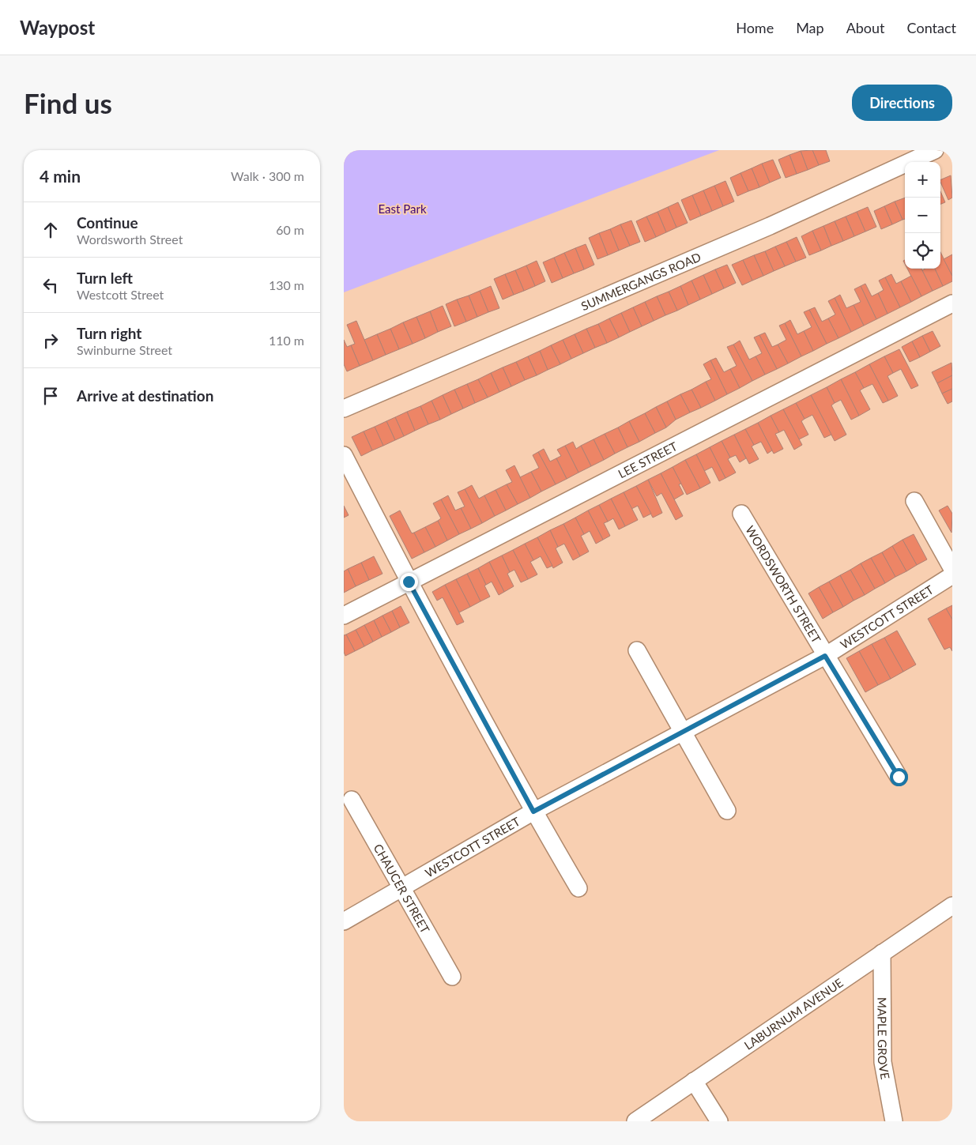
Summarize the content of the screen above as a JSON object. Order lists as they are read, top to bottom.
{
  "streets": {
    "street": [
      "SUMMERGANGS ROAD",
      "LEE STREET",
      "WORDSWORTH STREET",
      "WESTCOTT STREET",
      "CHAUCER STREET",
      "LABURNUM AVENUE",
      "MAPLE GROVE"
    ]
  },
  "crossings": [
    ["WORDSWORTH STREET", "WESTCOTT STREET"],
    ["WESTCOTT STREET", "CHAUCER STREET"],
    ["LABURNUM AVENUE", "MAPLE GROVE"]
  ],
  "parks": ["East Park"],
  "page": {
    "header": "Waypost",
    "nav": [
      "Home",
      "Map",
      "About",
      "Contact"
    ],
    "buttons": "Directions",
    "title": "Find us",
    "heading": ["4 min", "Walk · 300 m"],
    "map_buttons": ["+", "−"],
    "list": [
      ["Continue", "Wordsworth Street", "60 m"],
      ["Turn left", "Westcott Street", "130 m"],
      ["Turn right", "Swinburne Street", "110 m"],
      "Arrive at destination"
    ]
  }
}
